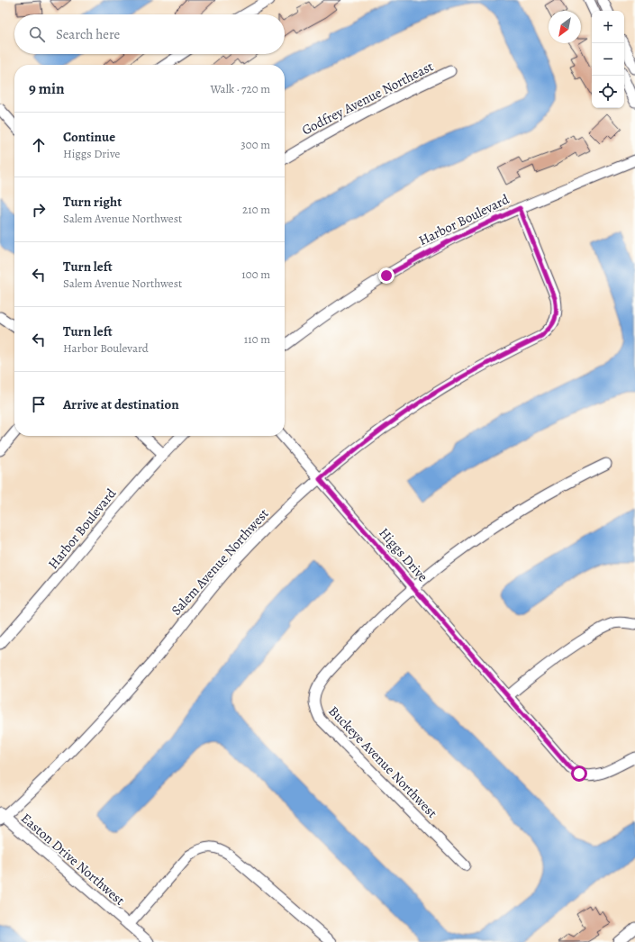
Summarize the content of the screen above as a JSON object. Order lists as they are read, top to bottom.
{
  "streets": {
    "street": [
      "Godfrey Avenue Northeast",
      "Harbor Boulevard",
      "Higgs Drive",
      "Salem Avenue Northwest",
      "Buckeye Avenue Northwest",
      "Easton Drive Northwest"
    ]
  },
  "crossings": [
    ["Harbor Boulevard", "Salem Avenue Northwest"],
    ["Higgs Drive", "Salem Avenue Northwest"],
    ["Higgs Drive", "Buckeye Avenue Northwest"],
    ["Salem Avenue Northwest", "Easton Drive Northwest"]
  ],
  "north": "bottom left",
  "page": {
    "map_buttons": ["+", "−"],
    "search": "Search here",
    "heading": ["9 min", "Walk · 720 m"],
    "list": [
      ["Continue", "Higgs Drive", "300 m"],
      ["Turn right", "Salem Avenue Northwest", "210 m"],
      ["Turn left", "Salem Avenue Northwest", "100 m"],
      ["Turn left", "Harbor Boulevard", "110 m"],
      "Arrive at destination"
    ]
  }
}
